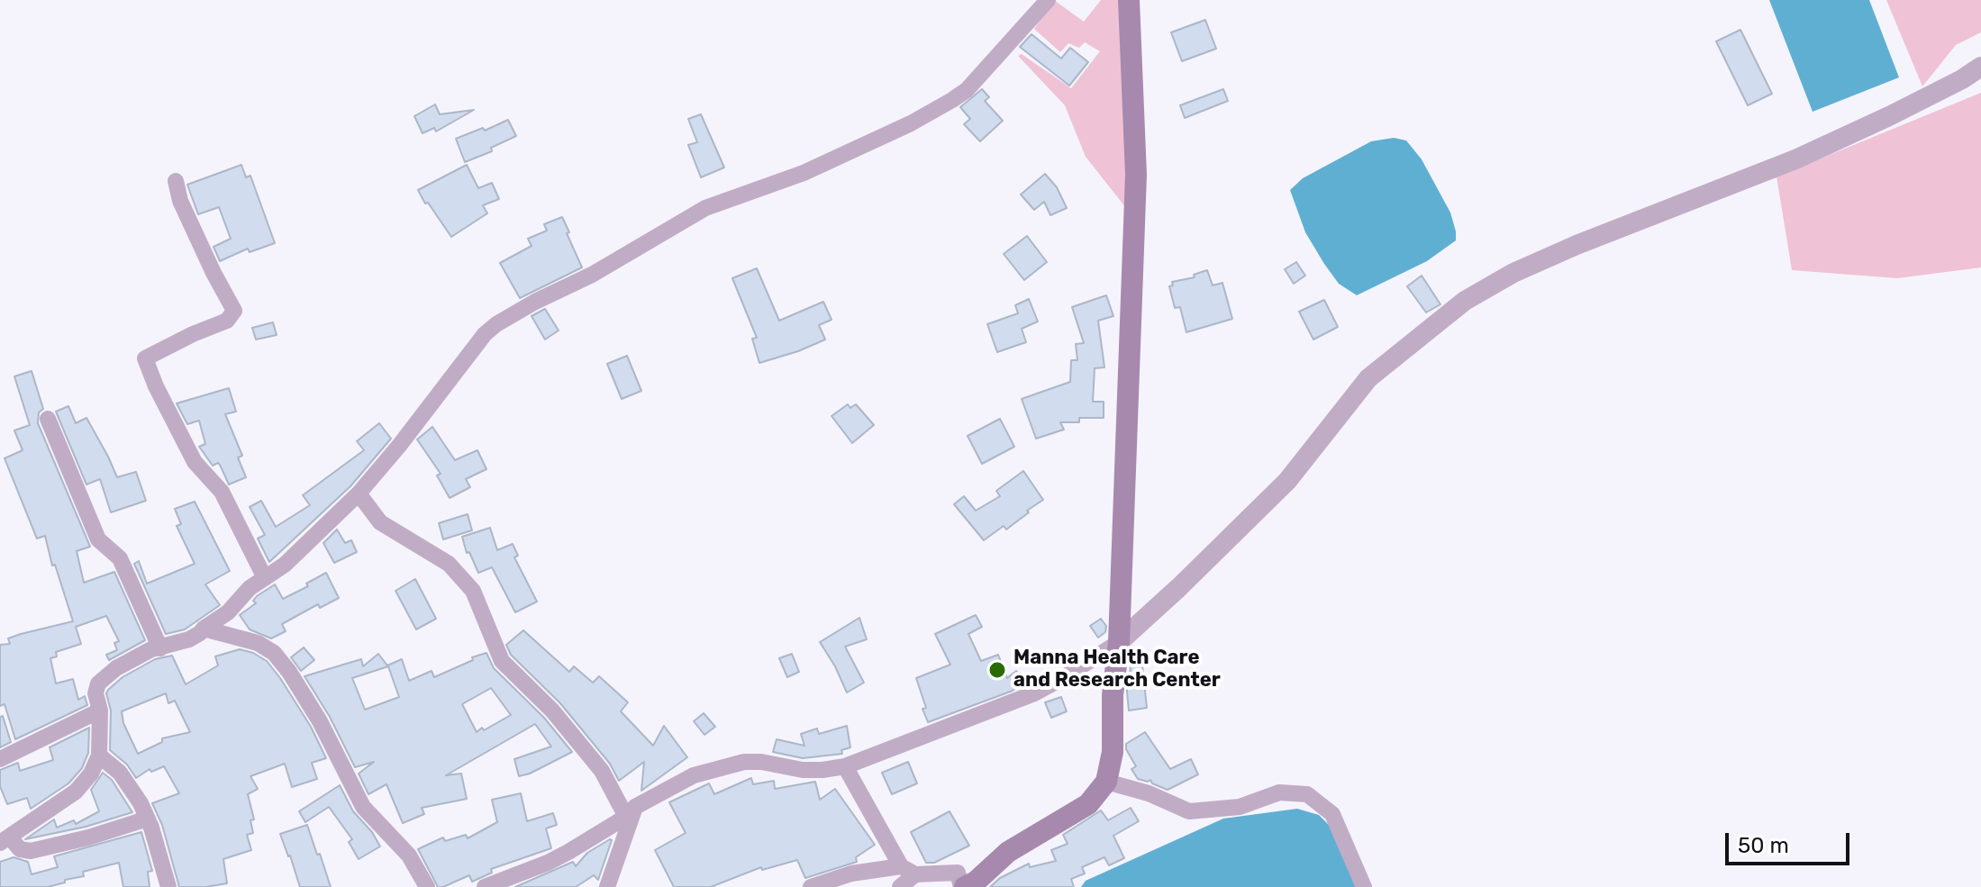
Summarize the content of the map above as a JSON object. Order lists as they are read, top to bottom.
{
  "places": ["Manna Health Care and Research Center"],
  "scale_bar": "50 m"
}
